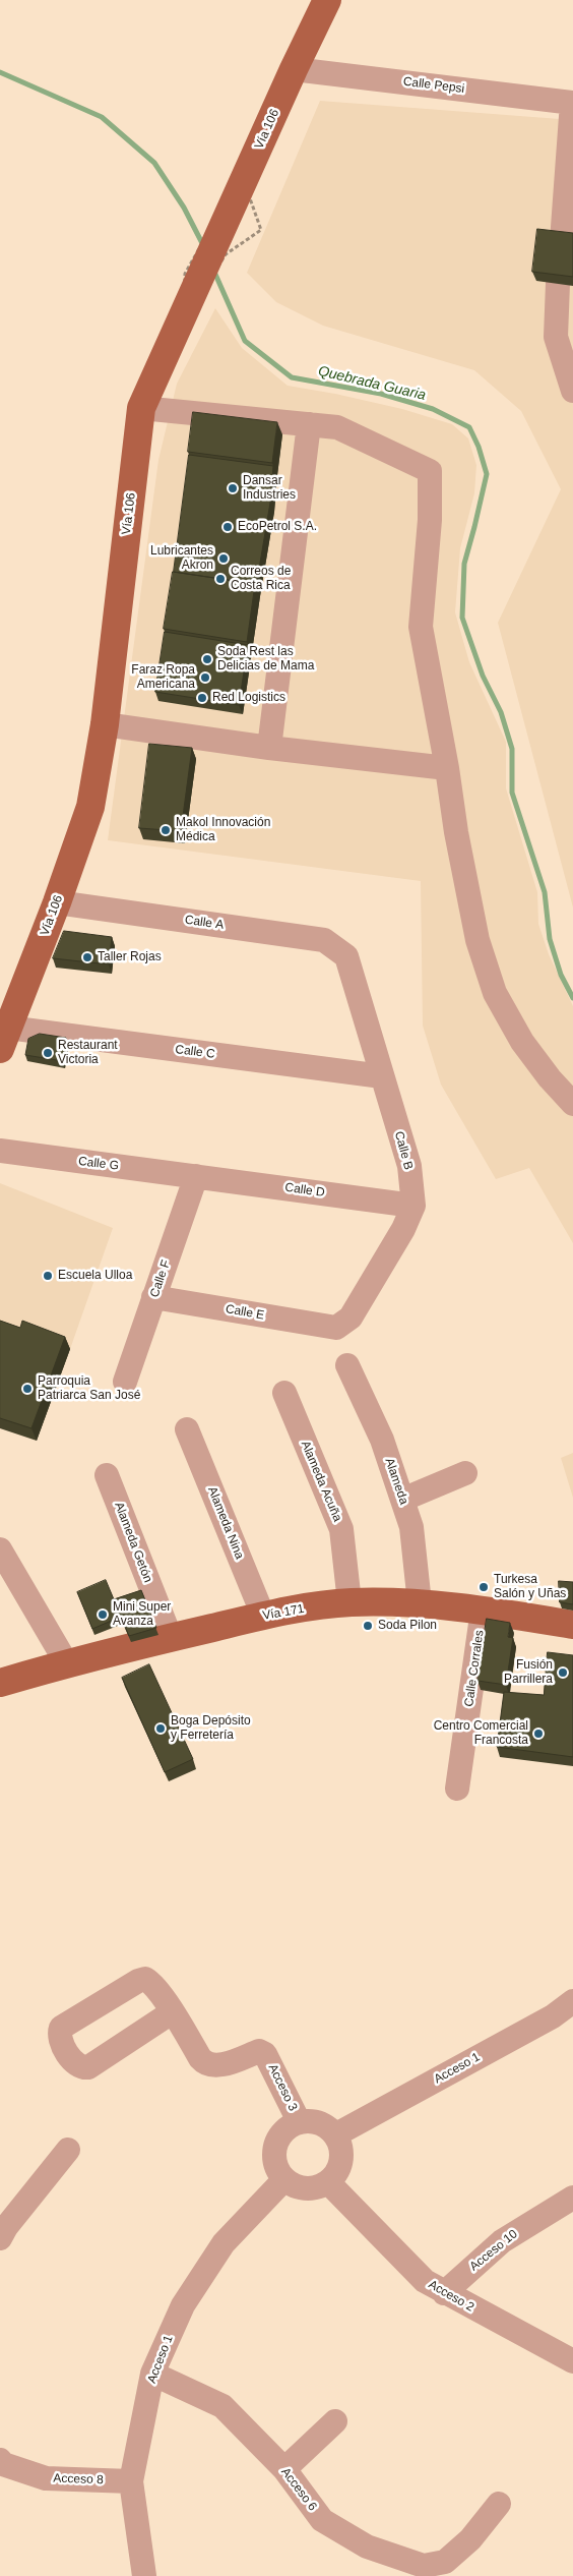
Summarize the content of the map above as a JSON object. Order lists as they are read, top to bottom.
{
  "streets": {
    "main road": ["Vía 106", "Vía 171"],
    "street": [
      "Calle Pepsi",
      "Calle A",
      "Calle C",
      "Calle B",
      "Calle G",
      "Calle D",
      "Calle F",
      "Calle E",
      "Alameda Acuña",
      "Alameda",
      "Alameda Nina",
      "Alameda Getón",
      "Calle Corrales",
      "Acceso 1",
      "Acceso 3",
      "Acceso 10",
      "Acceso 2",
      "Acceso 8",
      "Acceso 6"
    ]
  },
  "crossings": [
    ["Calle Pepsi", "Vía 106"],
    ["Vía 106", "Calle A"],
    ["Vía 106", "Calle C"],
    ["Calle A", "Calle B"],
    ["Calle C", "Calle B"],
    ["Calle B", "Calle D"],
    ["Calle B", "Calle E"],
    ["Calle G", "Calle D"],
    ["Calle G", "Calle F"],
    ["Calle D", "Calle F"],
    ["Calle D", "Calle E"],
    ["Calle F", "Calle E"],
    ["Alameda Acuña", "Vía 171"],
    ["Alameda", "Vía 171"],
    ["Alameda Nina", "Vía 171"],
    ["Alameda Getón", "Vía 171"],
    ["Vía 171", "Calle Corrales"],
    ["Acceso 1", "Acceso 3"],
    ["Acceso 1", "Acceso 2"],
    ["Acceso 1", "Acceso 8"],
    ["Acceso 1", "Acceso 6"],
    ["Acceso 3", "Acceso 2"],
    ["Acceso 10", "Acceso 2"]
  ],
  "water": ["Quebrada Guaria"],
  "places": [
    "Dansar Industries",
    "EcoPetrol S.A.",
    "Lubricantes Akron",
    "Correos de Costa Rica",
    "Soda Rest las Delicias de Mama",
    "Faraz Ropa Americana",
    "Red Logistics",
    "Makol Innovación Médica",
    "Taller Rojas",
    "Restaurant Victoria",
    "Escuela Ulloa",
    "Parroquia Patriarca San José",
    "Turkesa Salón y Uñas",
    "Mini Super Avanza",
    "Soda Pilon",
    "Fusión Parrillera",
    "Boga Depósito y Ferretería",
    "Centro Comercial Francosta"
  ]
}
